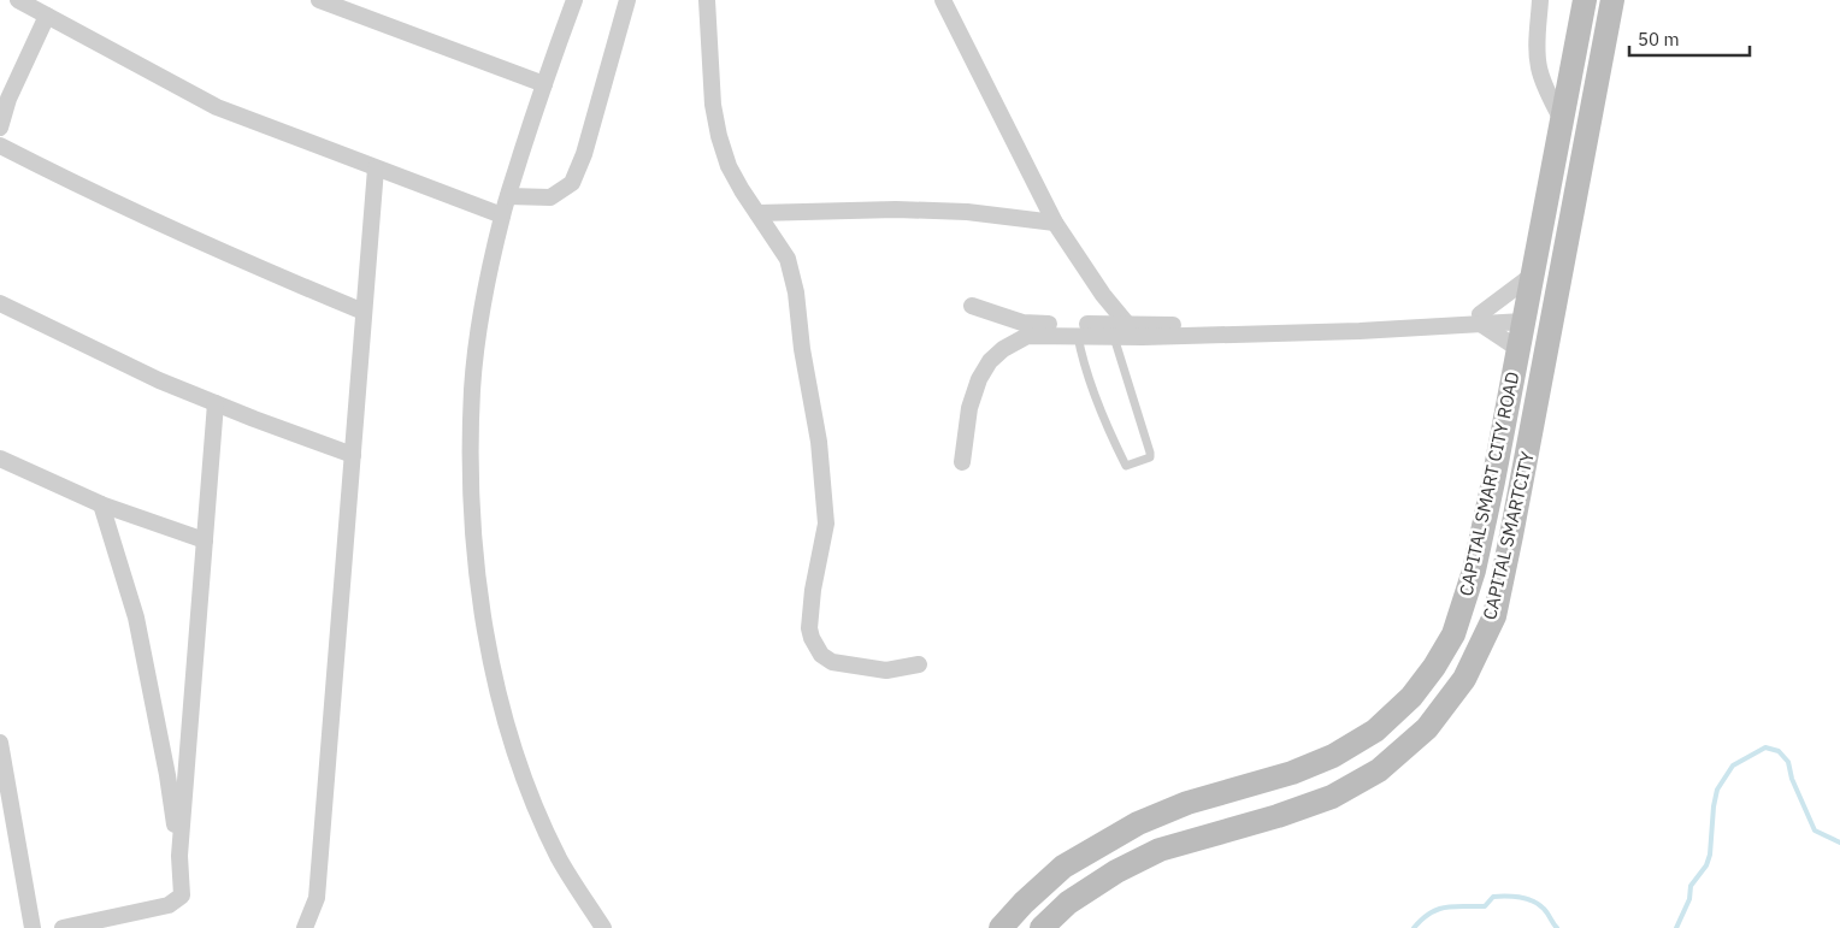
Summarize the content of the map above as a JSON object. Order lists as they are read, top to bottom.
{
  "streets": {
    "street": ["CAPITAL SMART CITY ROAD", "CAPITAL SMARTCITY"]
  },
  "scale_bar": "50 m"
}
